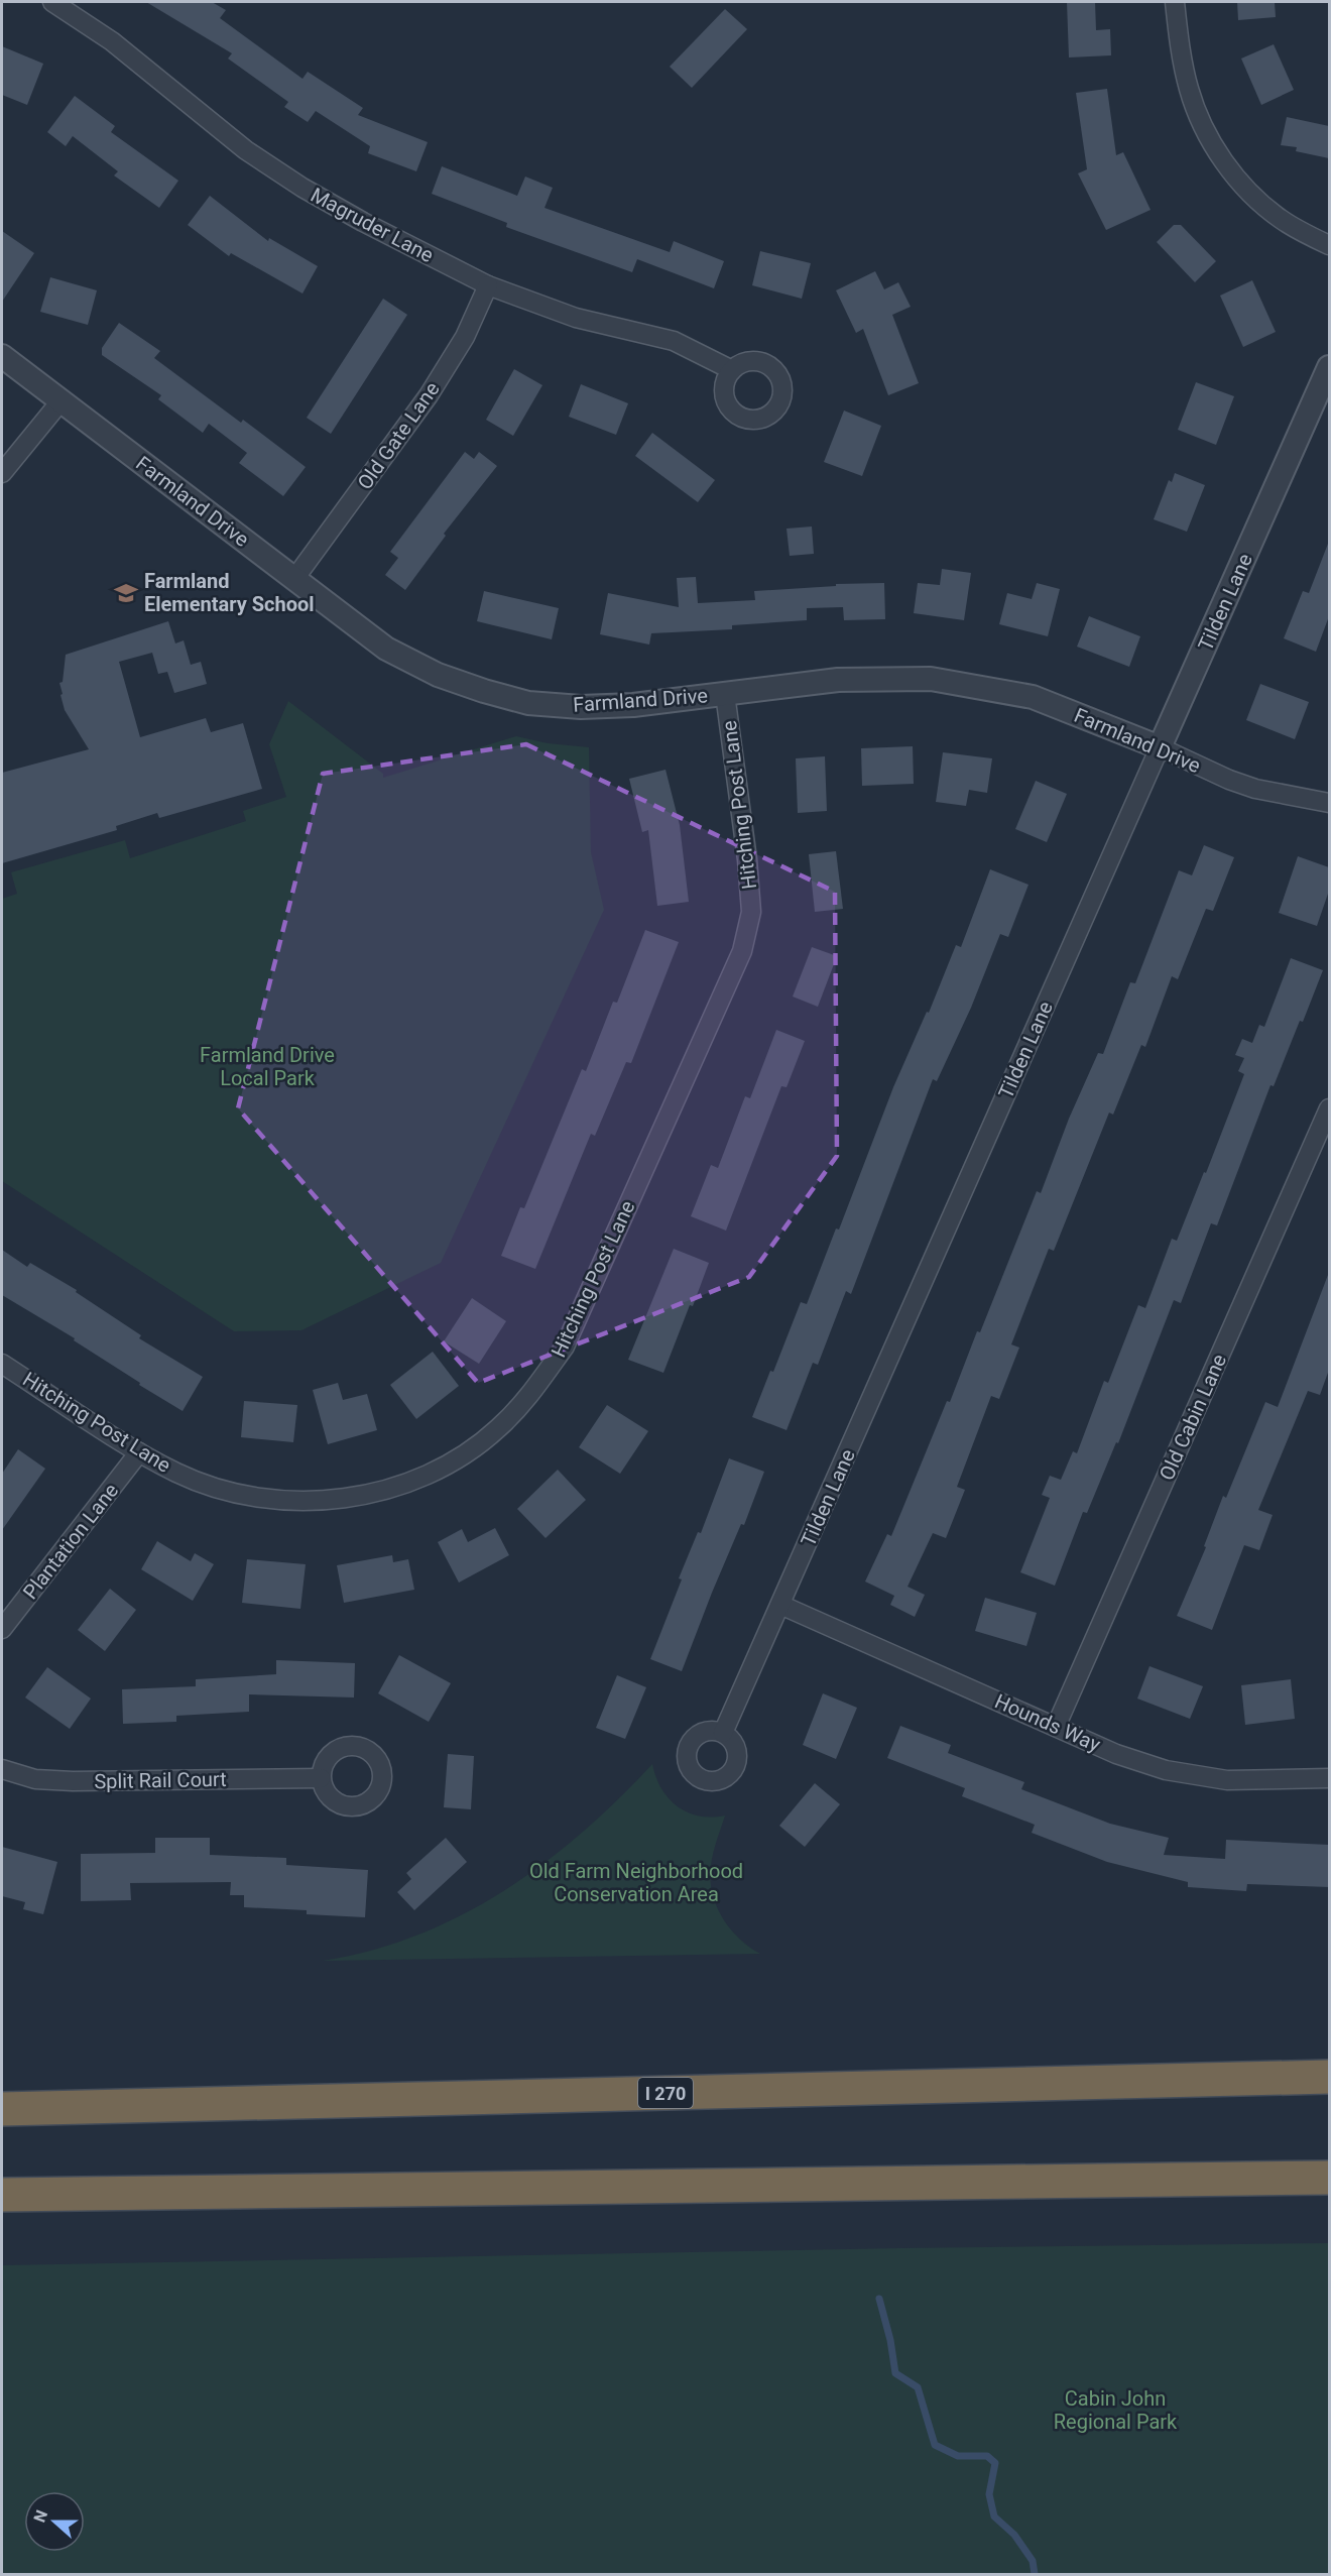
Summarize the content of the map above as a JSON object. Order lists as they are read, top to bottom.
{
  "streets": {
    "highway": ["I 270"],
    "street": [
      "Magruder Lane",
      "Old Gate Lane",
      "Farmland Drive",
      "Tilden Lane",
      "Hitching Post Lane",
      "Old Cabin Lane",
      "Plantation Lane",
      "Hounds Way",
      "Split Rail Court"
    ]
  },
  "crossings": [
    ["Magruder Lane", "Old Gate Lane"],
    ["Old Gate Lane", "Farmland Drive"],
    ["Farmland Drive", "Tilden Lane"],
    ["Farmland Drive", "Hitching Post Lane"],
    ["Tilden Lane", "Hounds Way"],
    ["Hitching Post Lane", "Plantation Lane"],
    ["Old Cabin Lane", "Hounds Way"]
  ],
  "parks": ["Farmland Drive Local Park", "Old Farm Neighborhood Conservation Area", "Cabin John Regional Park"],
  "places": {
    "school or university": ["Farmland Elementary School"]
  },
  "north": "left"
}
